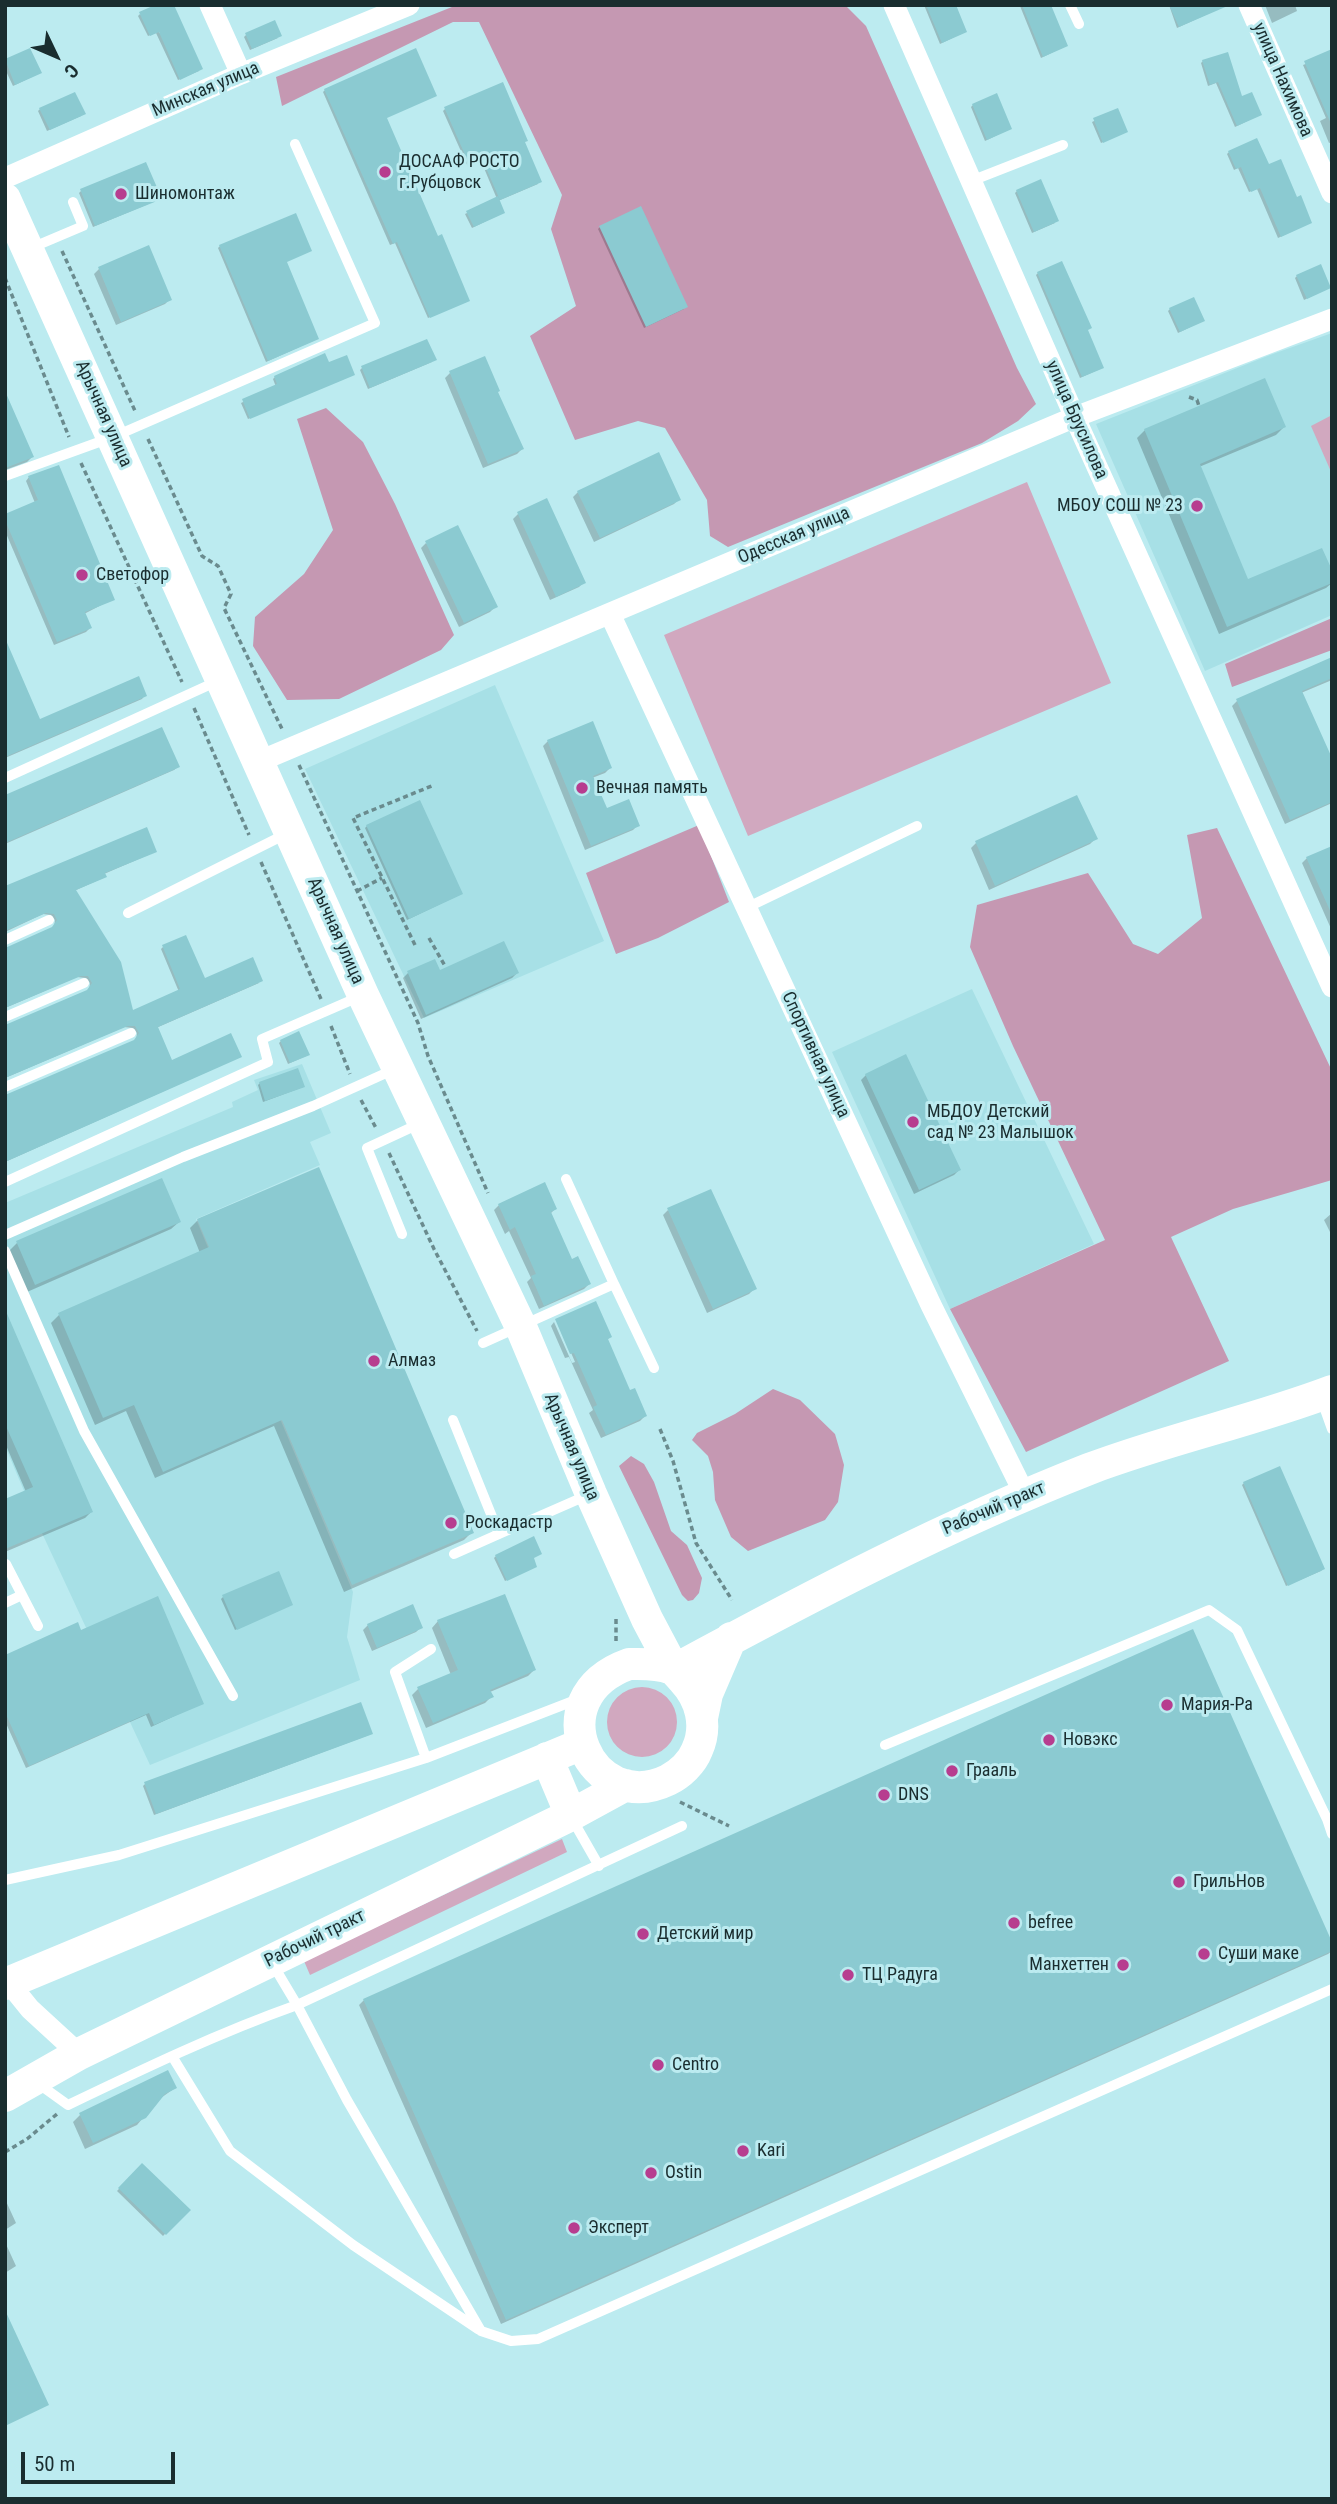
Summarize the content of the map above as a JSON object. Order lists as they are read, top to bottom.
{
  "streets": {
    "main road": ["Арычная улица", "Рабочий тракт"],
    "street": [
      "улица Нахимова",
      "Минская улица",
      "улица Брусилова",
      "Одесская улица",
      "Спортивная улица"
    ]
  },
  "crossings": [
    ["Арычная улица", "Одесская улица"],
    ["Арычная улица", "Рабочий тракт"],
    ["улица Брусилова", "Одесская улица"],
    ["Одесская улица", "Спортивная улица"],
    ["Спортивная улица", "Рабочий тракт"]
  ],
  "places": [
    "ДОСААФ РОСТО г.Рубцовск",
    "Шиномонтаж",
    "МБОУ СОШ № 23",
    "Светофор",
    "Вечная память",
    "МБДОУ Детский сад № 23 Малышок",
    "Алмаз",
    "Роскадастр",
    "Мария-Ра",
    "Новэкс",
    "Грааль",
    "DNS",
    "ГрильНов",
    "befree",
    "Детский мир",
    "Суши маке",
    "Манхеттен",
    "ТЦ Радуга",
    "Centro",
    "Kari",
    "Ostin",
    "Эксперт"
  ],
  "scale_bar": "50 m",
  "north": "bottom right"
}
